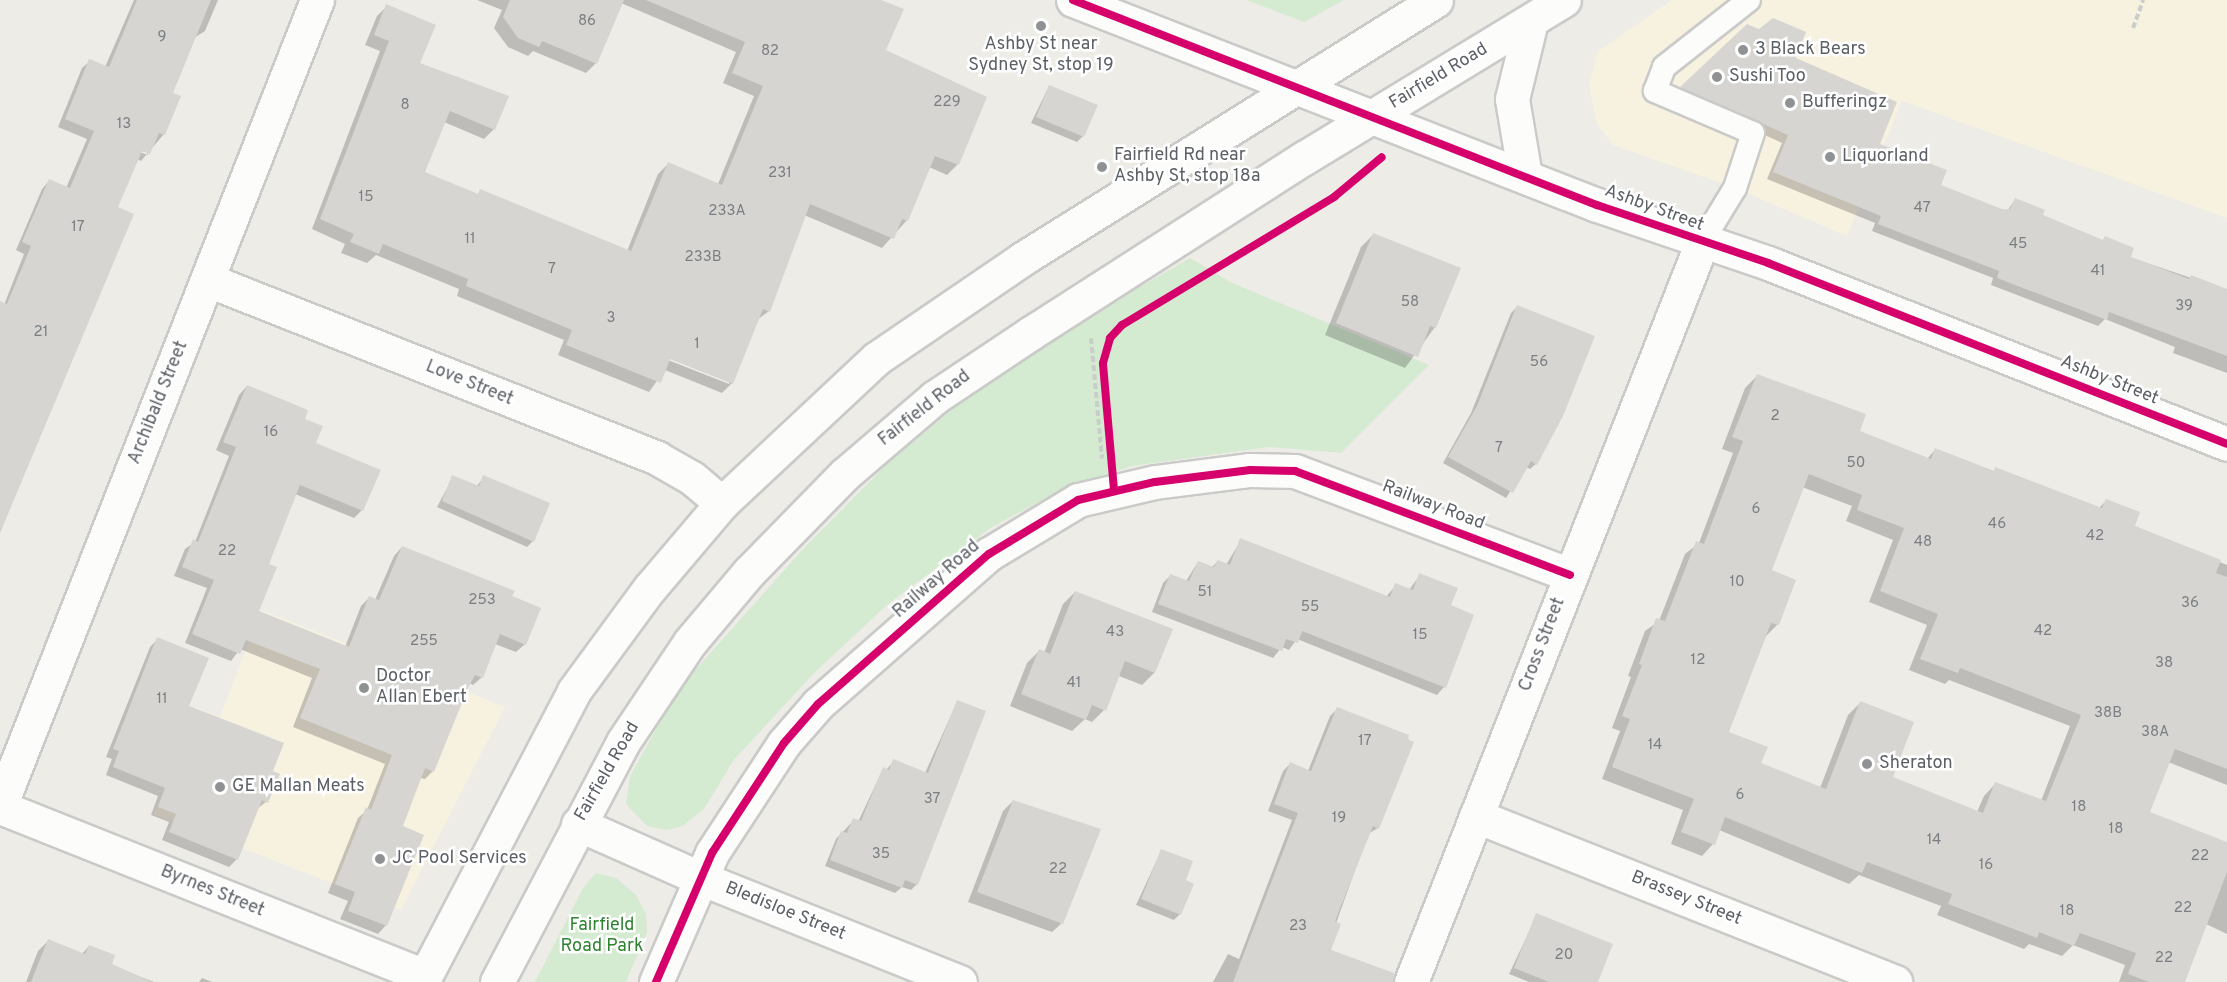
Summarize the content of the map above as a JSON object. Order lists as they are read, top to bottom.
{
  "streets": {
    "street": [
      "Fairfield Road",
      "Ashby Street",
      "Love Street",
      "Archibald Street",
      "Railway Road",
      "Cross Street",
      "Byrnes Street",
      "Brassey Street",
      "Bledisloe Street"
    ]
  },
  "crossings": [
    ["Fairfield Road", "Ashby Street"],
    ["Fairfield Road", "Bledisloe Street"],
    ["Ashby Street", "Cross Street"],
    ["Love Street", "Archibald Street"],
    ["Archibald Street", "Byrnes Street"],
    ["Railway Road", "Cross Street"],
    ["Railway Road", "Bledisloe Street"],
    ["Cross Street", "Brassey Street"]
  ],
  "parks": ["Fairfield Road Park"],
  "places": [
    "Ashby St near Sydney St, stop 19",
    "3 Black Bears",
    "Sushi Too",
    "Bufferingz",
    "Liquorland",
    "Fairfield Rd near Ashby St, stop 18a",
    "Doctor Allan Ebert",
    "Sheraton",
    "GE Mallan Meats",
    "JC Pool Services"
  ],
  "house_numbers": [
    "86",
    "9",
    "82",
    "229",
    "8",
    "13",
    "231",
    "15",
    "47",
    "233A",
    "17",
    "11",
    "45",
    "233B",
    "7",
    "41",
    "58",
    "39",
    "3",
    "21",
    "1",
    "56",
    "2",
    "16",
    "7",
    "50",
    "6",
    "46",
    "42",
    "48",
    "22",
    "10",
    "51",
    "253",
    "36",
    "55",
    "42",
    "43",
    "15",
    "255",
    "12",
    "38",
    "41",
    "11",
    "38B",
    "38A",
    "17",
    "14",
    "6",
    "37",
    "18",
    "19",
    "18",
    "14",
    "35",
    "22",
    "16",
    "22",
    "22",
    "18",
    "23",
    "20",
    "22"
  ]
}
